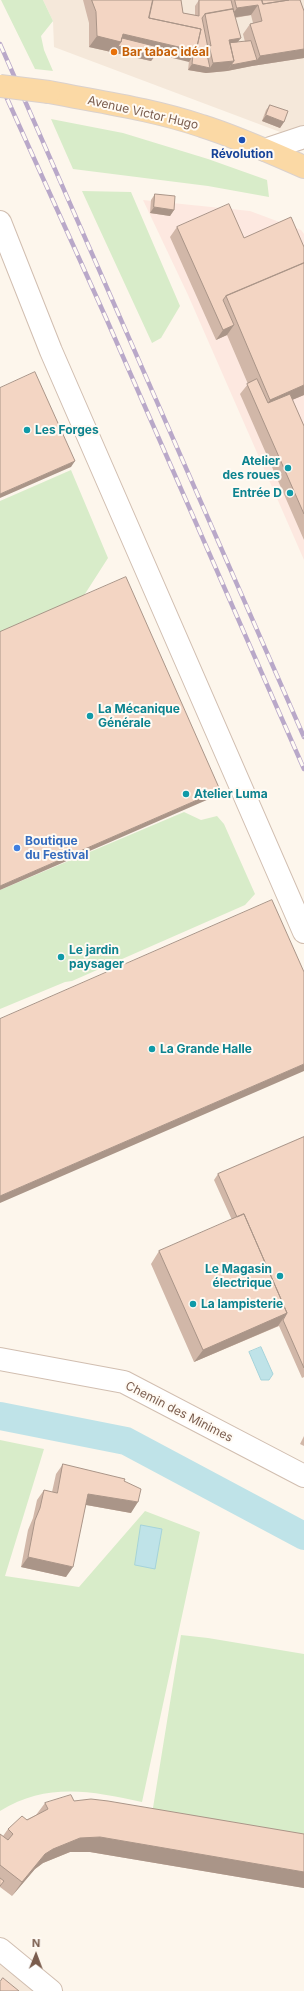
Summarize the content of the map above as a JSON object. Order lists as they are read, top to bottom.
{
  "streets": {
    "main road": ["Avenue Victor Hugo"],
    "street": ["Chemin des Minimes"]
  },
  "places": [
    "Bar tabac idéal",
    "Révolution",
    "Les Forges",
    "Atelier des roues",
    "Entrée D",
    "La Mécanique Générale",
    "Atelier Luma",
    "Boutique du Festival",
    "Le jardin paysager",
    "La Grande Halle",
    "Le Magasin électrique",
    "La lampisterie"
  ],
  "north": "top"
}
